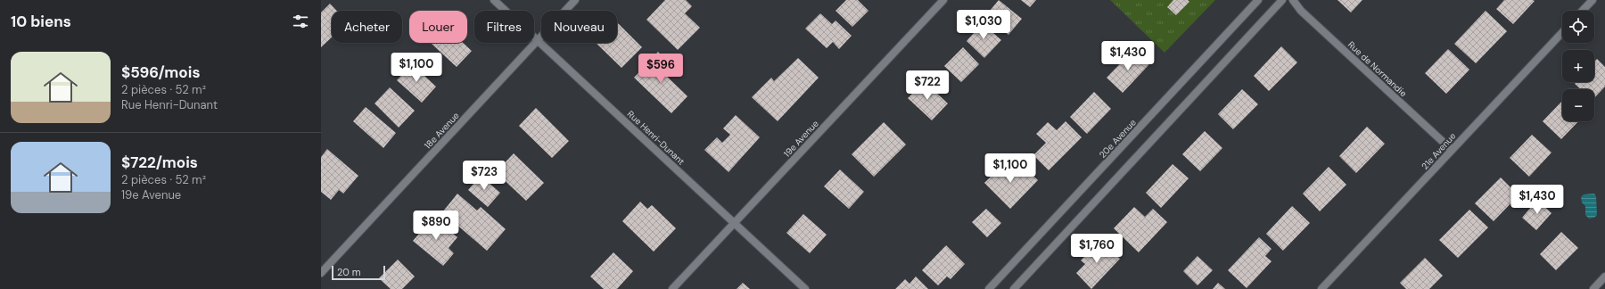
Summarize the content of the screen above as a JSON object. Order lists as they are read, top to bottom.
{
  "streets": {
    "street": [
      "Rue de Normandie",
      "18e Avenue",
      "Rue Henri-Dunant",
      "19e Avenue",
      "20e Avenue",
      "21e Avenue"
    ]
  },
  "crossings": [
    ["Rue de Normandie", "21e Avenue"],
    ["18e Avenue", "Rue Henri-Dunant"],
    ["Rue Henri-Dunant", "19e Avenue"]
  ],
  "scale_bar": "20 m",
  "page": {
    "heading": "10 biens",
    "price": [
      "$1,030",
      "$1,430",
      "$1,100",
      "$596",
      "$722",
      "$1,100",
      "$723",
      "$1,430",
      "$890",
      "$1,760"
    ],
    "map_buttons": ["+", "−"],
    "chip": [
      "Acheter",
      "Louer",
      "Filtres",
      "Nouveau"
    ],
    "list": [
      {
        "name": "$596/mois",
        "note": "2 pièces · 52 m² · Rue Henri-Dunant"
      },
      {
        "name": "$722/mois",
        "note": "2 pièces · 52 m² · 19e Avenue"
      }
    ],
    "scale": "20 m"
  }
}
